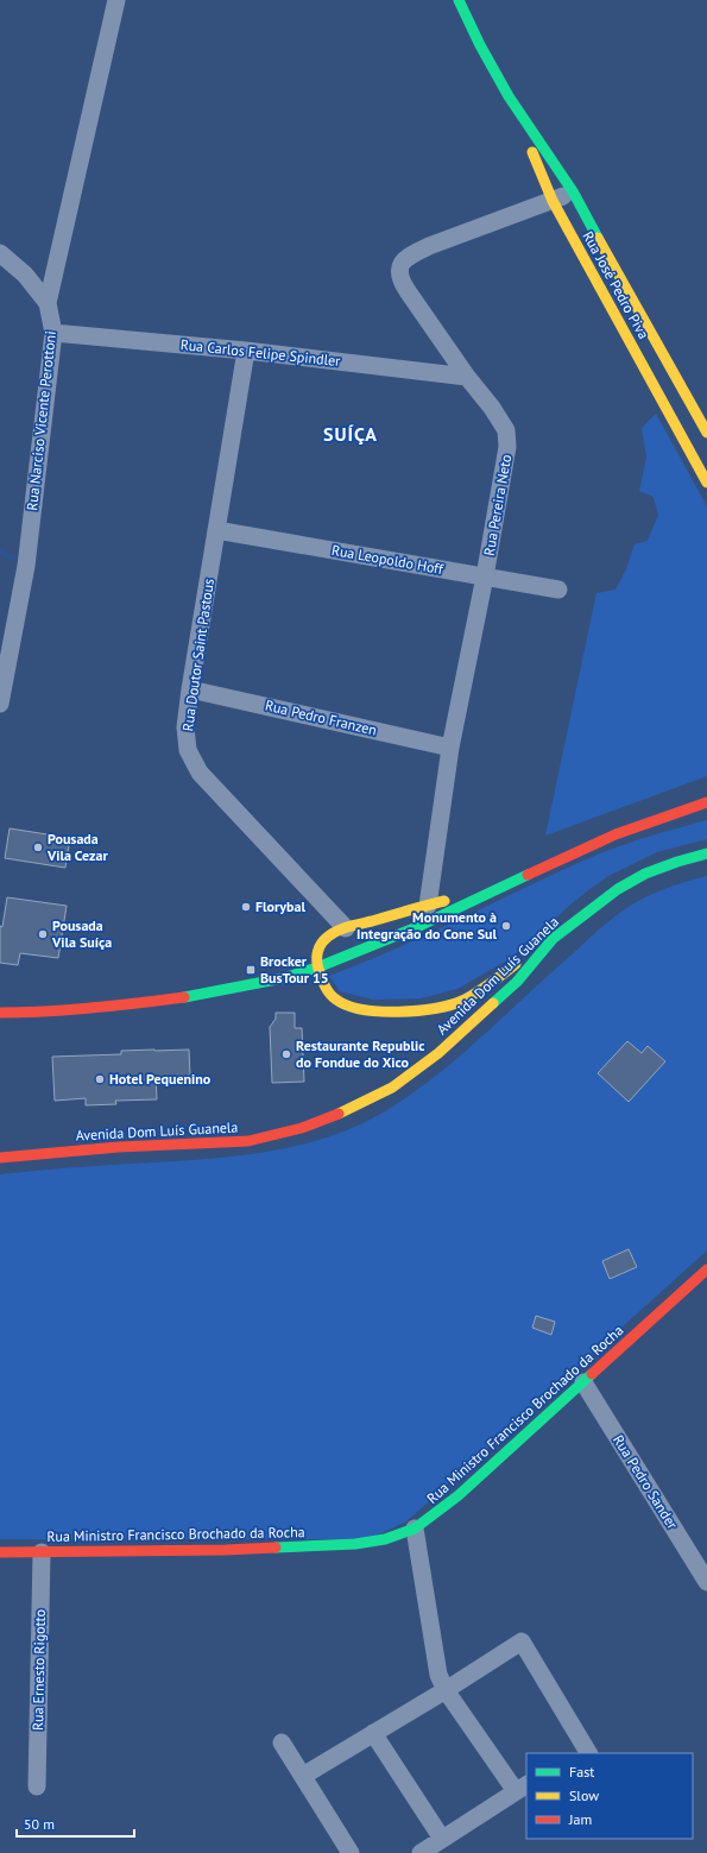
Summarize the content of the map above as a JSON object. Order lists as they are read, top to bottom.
{
  "streets": {
    "main road": ["Rua José Pedro Piva", "Avenida Dom Luís Guanela", "Rua Ministro Francisco Brochado da Rocha"],
    "street": [
      "Rua Carlos Felipe Spindler",
      "Rua Narciso Vicente Perottoni",
      "Rua Pereira Neto",
      "Rua Leopoldo Hoff",
      "Rua Doutor Saint Pastous",
      "Rua Pedro Franzen",
      "Rua Pedro Sander",
      "Rua Ernesto Rigotto"
    ]
  },
  "crossings": [
    ["Rua José Pedro Piva", "Rua Pereira Neto"],
    ["Rua Carlos Felipe Spindler", "Rua Narciso Vicente Perottoni"],
    ["Rua Carlos Felipe Spindler", "Rua Pereira Neto"],
    ["Rua Carlos Felipe Spindler", "Rua Doutor Saint Pastous"],
    ["Rua Pereira Neto", "Rua Leopoldo Hoff"],
    ["Rua Pereira Neto", "Rua Pedro Franzen"],
    ["Rua Leopoldo Hoff", "Rua Doutor Saint Pastous"],
    ["Rua Doutor Saint Pastous", "Rua Pedro Franzen"],
    ["Rua Ministro Francisco Brochado da Rocha", "Rua Pedro Sander"],
    ["Rua Ministro Francisco Brochado da Rocha", "Rua Ernesto Rigotto"]
  ],
  "districts": ["SUÍÇA"],
  "places": {
    "other": [
      "Pousada Vila Cezar",
      "Florybal",
      "Monumento à Integração do Cone Sul",
      "Pousada Vila Suíça",
      "Restaurante Republic do Fondue do Xico",
      "Hotel Pequenino"
    ],
    "transit": ["Brocker BusTour 15"]
  },
  "legend": ["Fast", "Slow", "Jam"],
  "scale_bar": "50 m"
}
